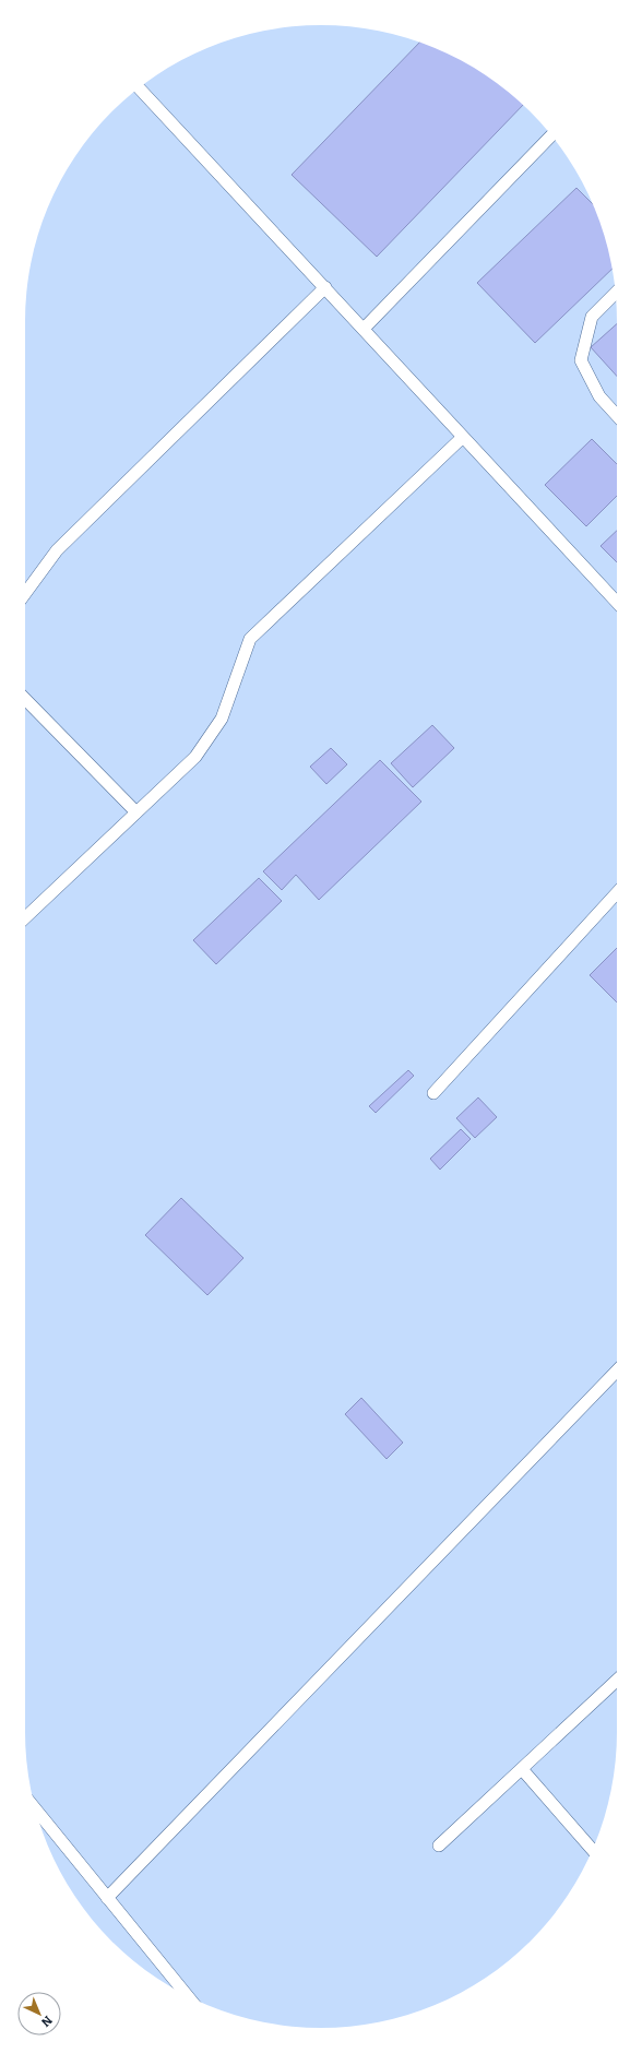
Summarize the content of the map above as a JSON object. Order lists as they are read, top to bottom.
{
  "north": "bottom right"
}
